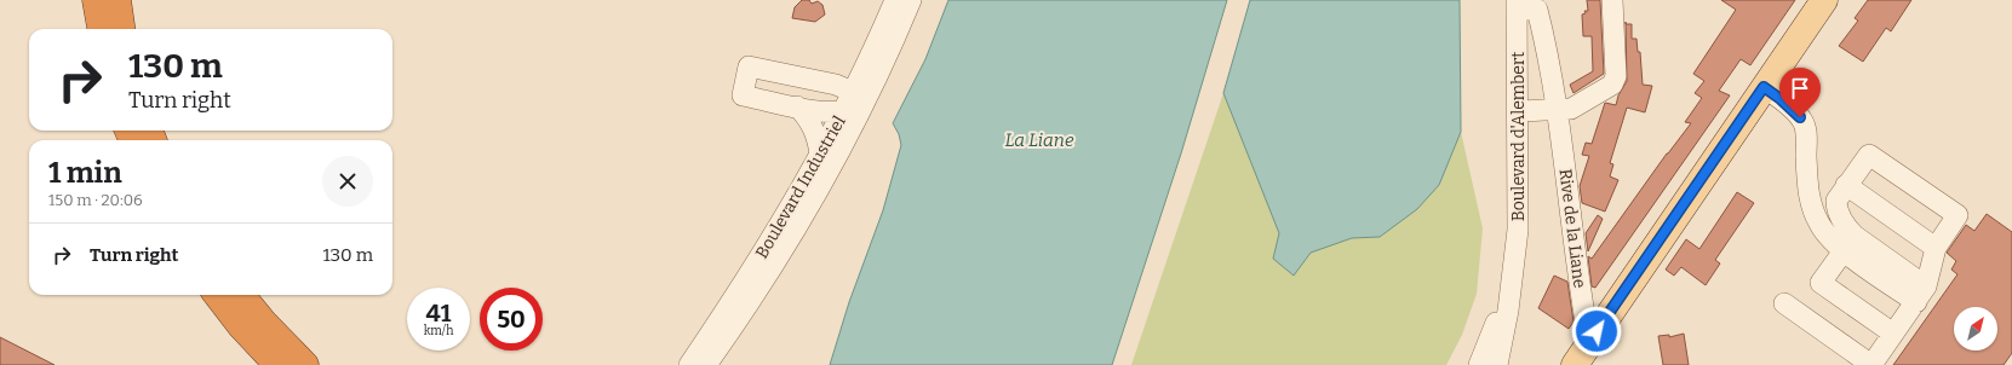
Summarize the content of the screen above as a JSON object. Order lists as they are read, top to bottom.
{
  "streets": {
    "street": ["Boulevard d'Alembert", "Boulevard Industriel", "Rive de la Liane"]
  },
  "crossings": [
    ["Boulevard d'Alembert", "Rive de la Liane"]
  ],
  "water": ["La Liane"],
  "north": "top right",
  "page": {
    "turn": ["130 m", "Turn right"],
    "heading": ["1 min", "150 m · 20:06"],
    "list": [
      {
        "name": "Turn right",
        "value": "130 m"
      }
    ],
    "speed": "41 km/h",
    "limit": "50"
  }
}
